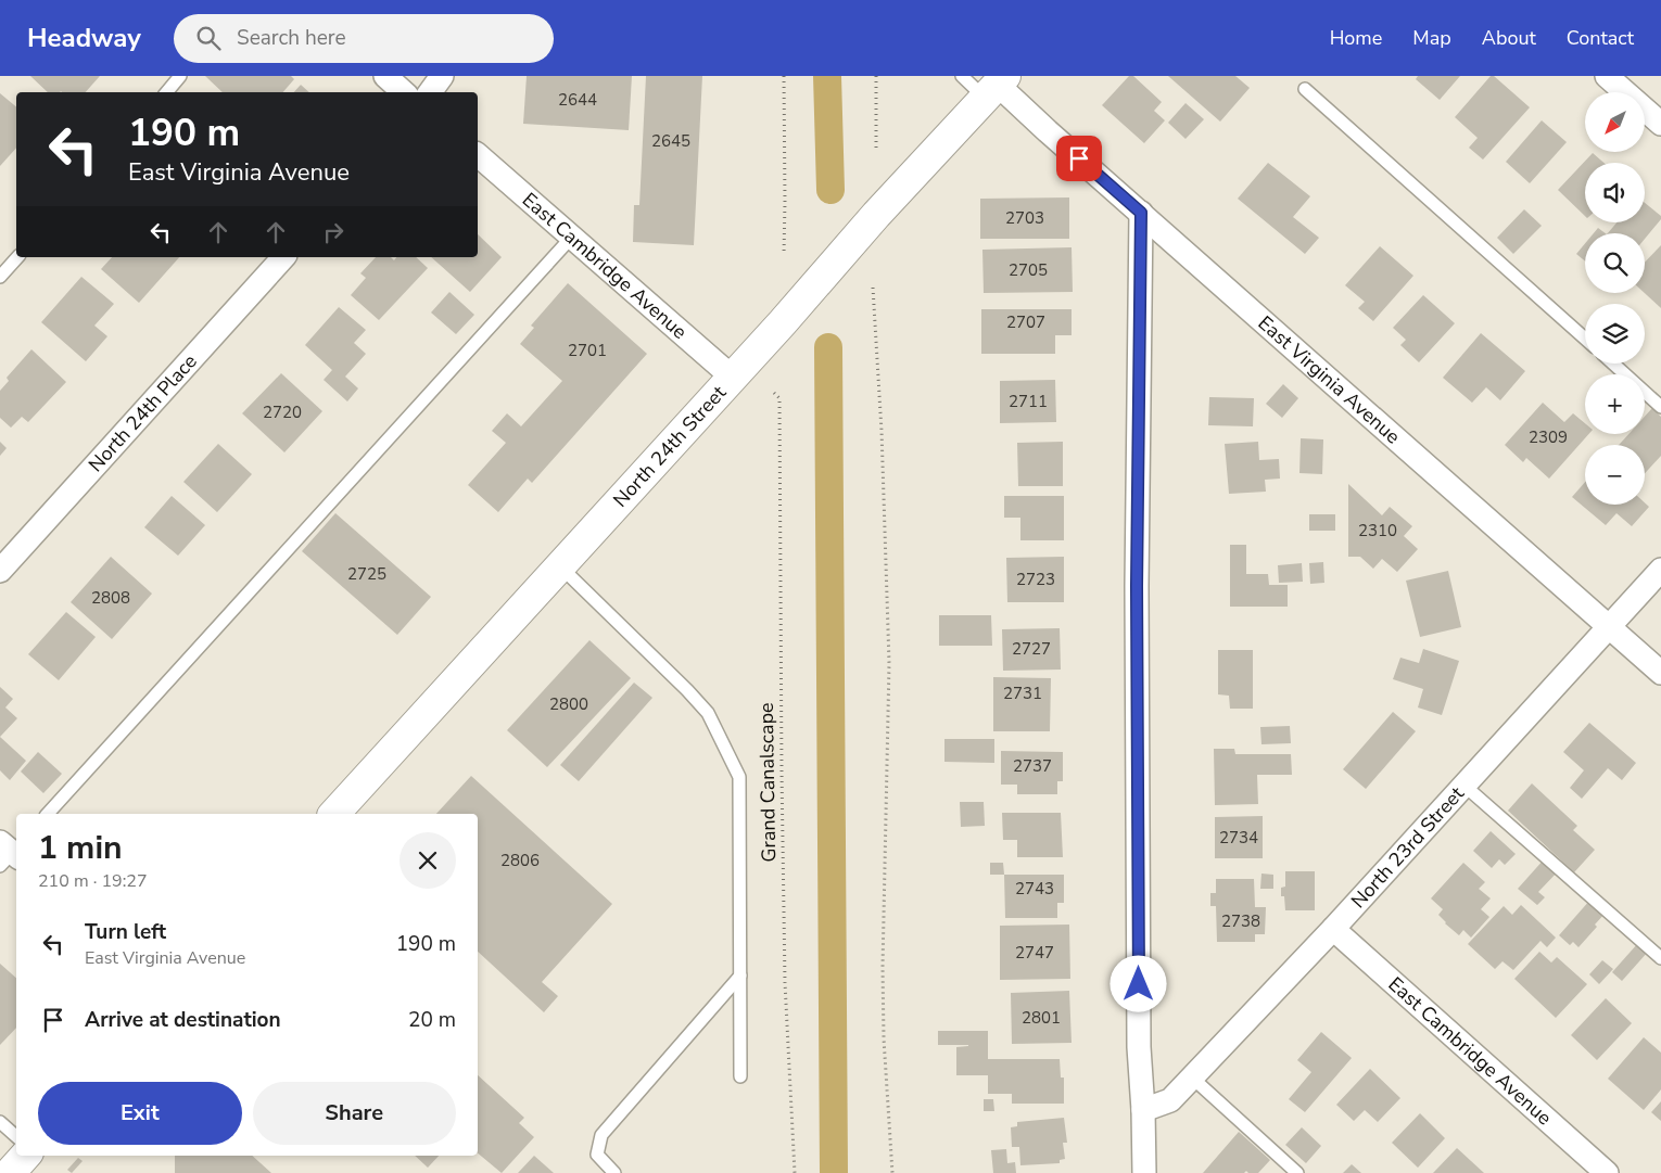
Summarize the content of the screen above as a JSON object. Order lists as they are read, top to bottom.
{
  "streets": {
    "main road": ["North 24th Street"],
    "street": [
      "East Cambridge Avenue",
      "East Virginia Avenue",
      "North 24th Place",
      "North 23rd Street"
    ],
    "path": ["Grand Canalscape"]
  },
  "crossings": [
    ["East Cambridge Avenue", "North 24th Street"],
    ["East Cambridge Avenue", "North 23rd Street"],
    ["East Virginia Avenue", "North 24th Street"],
    ["East Virginia Avenue", "North 23rd Street"]
  ],
  "house_numbers": [
    "2644",
    "2645",
    "2703",
    "2705",
    "2707",
    "2701",
    "2711",
    "2720",
    "2309",
    "2310",
    "2725",
    "2723",
    "2808",
    "2727",
    "2731",
    "2800",
    "2737",
    "2734",
    "2806",
    "2743",
    "2738",
    "2747",
    "2801"
  ],
  "north": "bottom left",
  "page": {
    "header": "Headway",
    "search": "Search here",
    "nav": [
      "Home",
      "Map",
      "About",
      "Contact"
    ],
    "map_buttons": ["+", "−"],
    "turn": ["190 m", "East Virginia Avenue"],
    "heading": ["1 min", "210 m · 19:27"],
    "list": [
      {
        "name": "Turn left",
        "note": "East Virginia Avenue",
        "value": "190 m"
      },
      {
        "name": "Arrive at destination",
        "value": "20 m"
      }
    ],
    "buttons": ["Exit", "Share"]
  }
}
